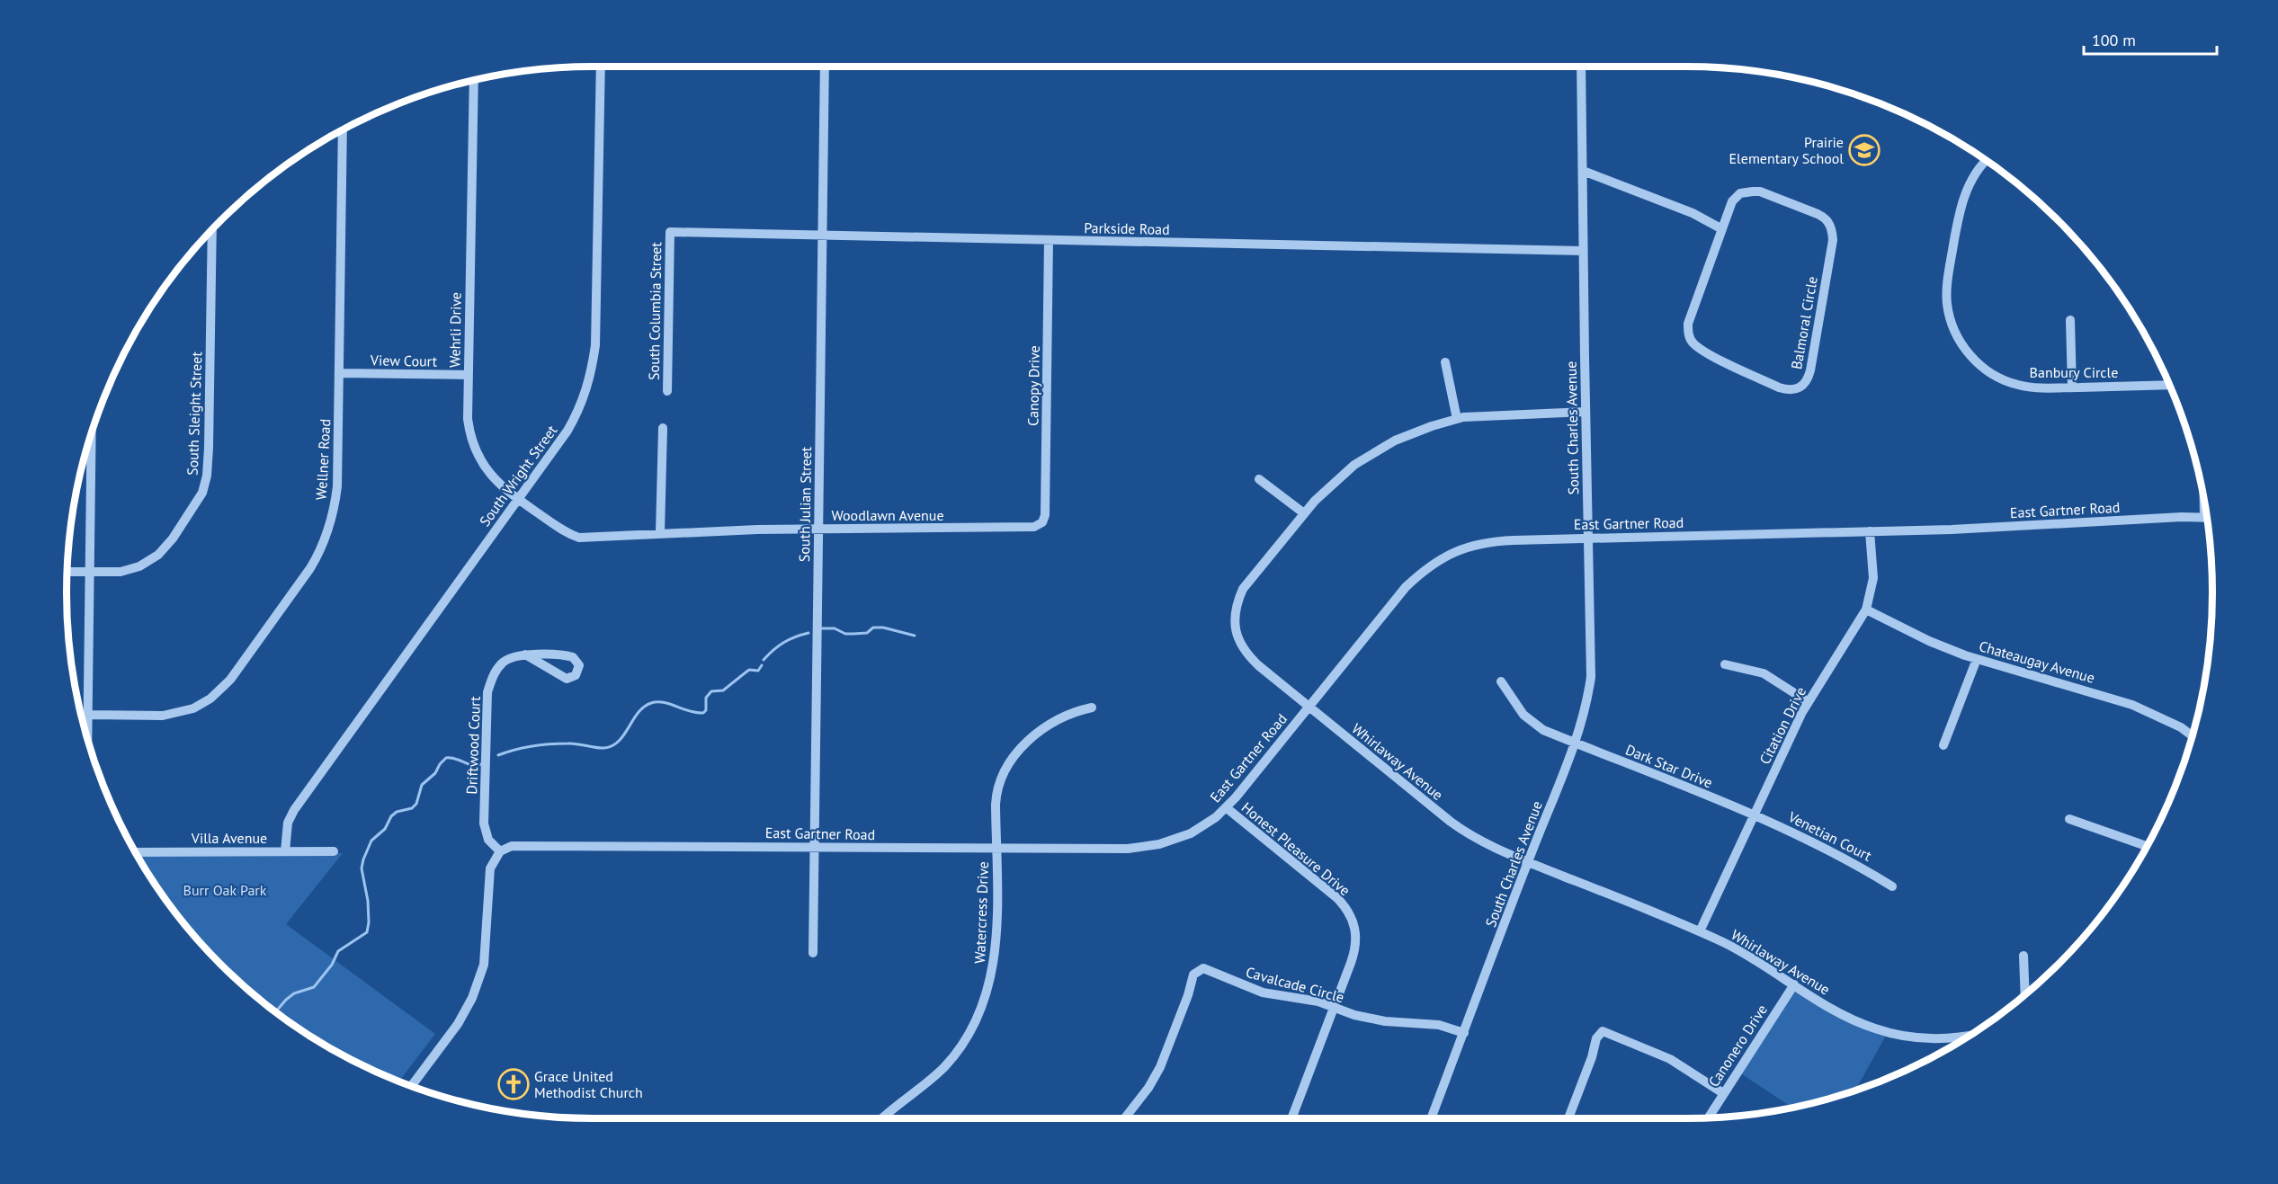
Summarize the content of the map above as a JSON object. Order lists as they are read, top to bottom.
{
  "streets": {
    "street": [
      "Parkside Road",
      "South Columbia Street",
      "Balmoral Circle",
      "Wehrli Drive",
      "View Court",
      "Banbury Circle",
      "Canopy Drive",
      "South Sleight Street",
      "South Charles Avenue",
      "Wellner Road",
      "South Wright Street",
      "South Julian Street",
      "East Gartner Road",
      "Woodlawn Avenue",
      "Chateaugay Avenue",
      "Citation Drive",
      "Driftwood Court",
      "Whirlaway Avenue",
      "Dark Star Drive",
      "Venetian Court",
      "Villa Avenue",
      "Honest Pleasure Drive",
      "Watercress Drive",
      "Cavalcade Circle",
      "Canonero Drive"
    ]
  },
  "crossings": [
    ["Parkside Road", "South Columbia Street"],
    ["Parkside Road", "Canopy Drive"],
    ["Parkside Road", "South Charles Avenue"],
    ["Parkside Road", "South Julian Street"],
    ["Wehrli Drive", "View Court"],
    ["Wehrli Drive", "South Wright Street"],
    ["Wehrli Drive", "Woodlawn Avenue"],
    ["View Court", "Wellner Road"],
    ["Canopy Drive", "Woodlawn Avenue"],
    ["South Charles Avenue", "East Gartner Road"],
    ["South Charles Avenue", "Whirlaway Avenue"],
    ["South Charles Avenue", "Dark Star Drive"],
    ["South Charles Avenue", "Cavalcade Circle"],
    ["South Wright Street", "Villa Avenue"],
    ["South Julian Street", "East Gartner Road"],
    ["South Julian Street", "Woodlawn Avenue"],
    ["East Gartner Road", "Citation Drive"],
    ["East Gartner Road", "Driftwood Court"],
    ["East Gartner Road", "Whirlaway Avenue"],
    ["East Gartner Road", "Honest Pleasure Drive"],
    ["East Gartner Road", "Watercress Drive"],
    ["Chateaugay Avenue", "Citation Drive"],
    ["Citation Drive", "Whirlaway Avenue"],
    ["Citation Drive", "Dark Star Drive"],
    ["Citation Drive", "Venetian Court"],
    ["Whirlaway Avenue", "Canonero Drive"],
    ["Dark Star Drive", "Venetian Court"],
    ["Honest Pleasure Drive", "Cavalcade Circle"]
  ],
  "parks": ["Burr Oak Park"],
  "places": {
    "school or university": ["Prairie Elementary School"],
    "church": ["Grace United Methodist Church"]
  },
  "scale_bar": "100 m"
}
